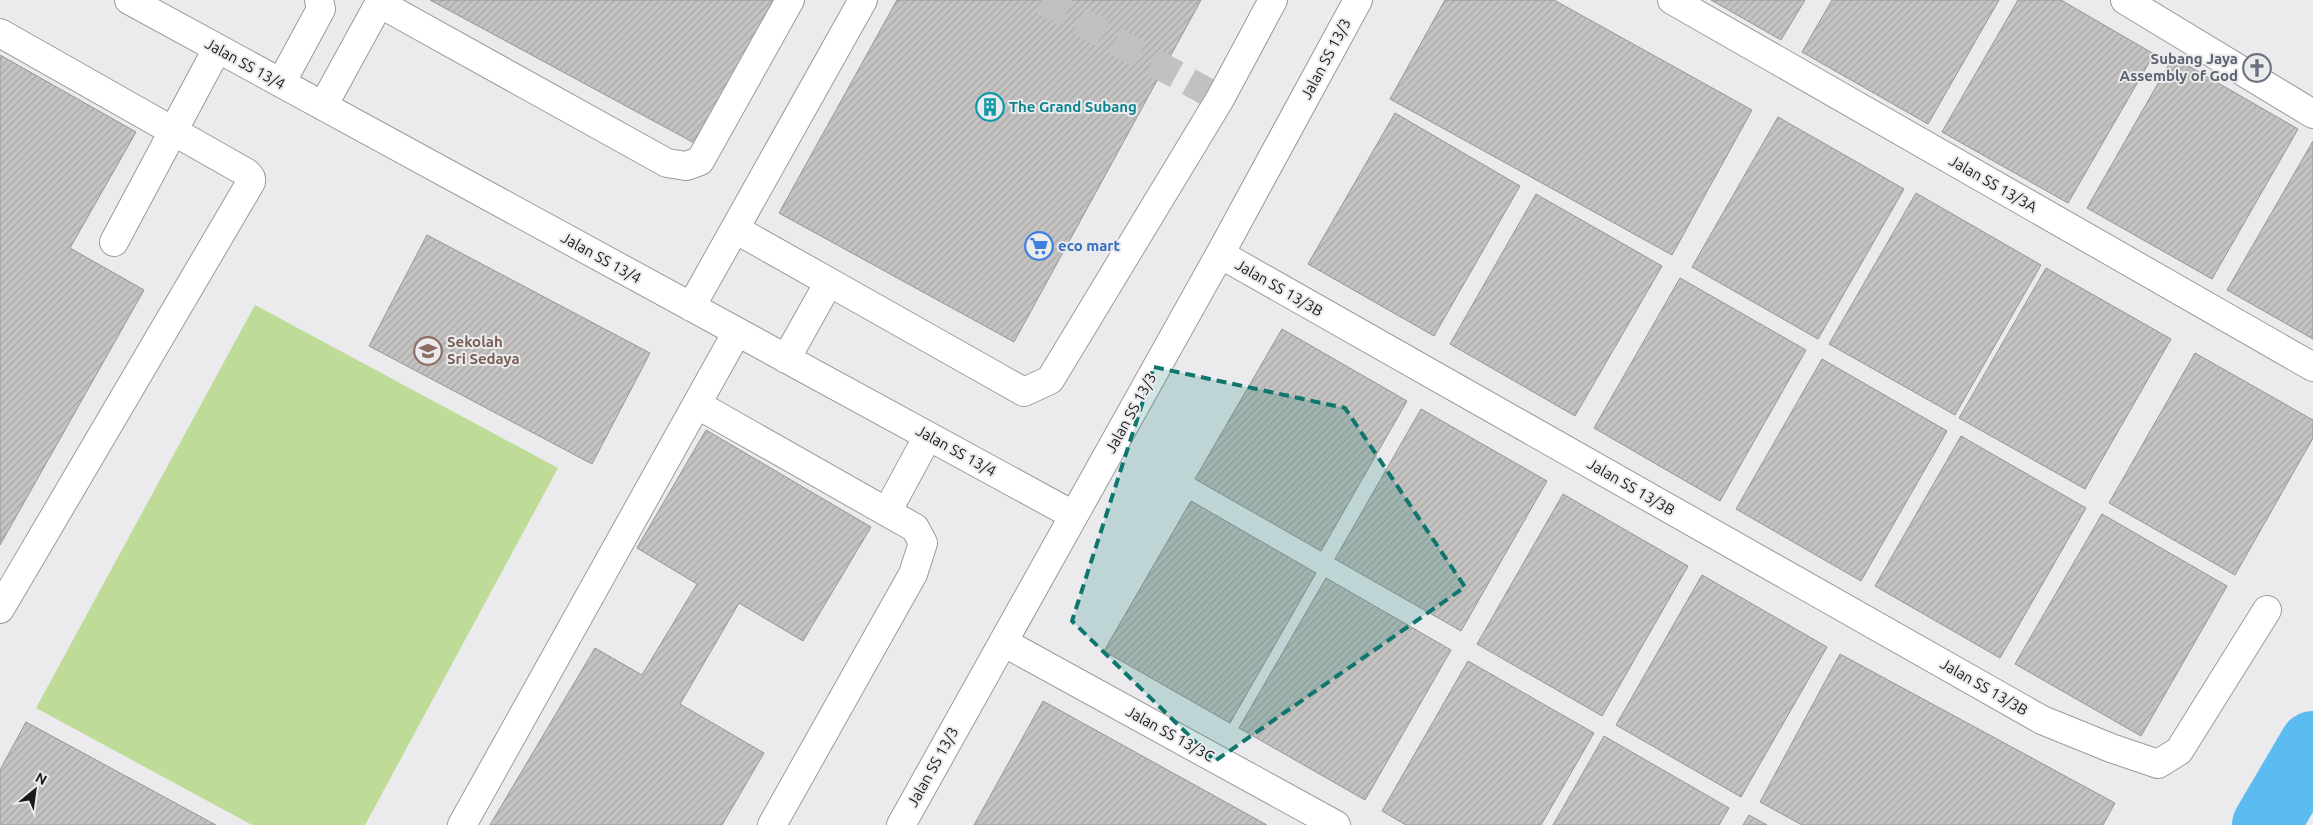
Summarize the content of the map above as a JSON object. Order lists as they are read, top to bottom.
{
  "streets": {
    "street": [
      "Jalan SS 13/3",
      "Jalan SS 13/4",
      "Jalan SS 13/3A",
      "Jalan SS 13/3B",
      "Jalan SS 13/3C"
    ]
  },
  "crossings": [
    ["Jalan SS 13/3", "Jalan SS 13/4"],
    ["Jalan SS 13/3", "Jalan SS 13/3B"],
    ["Jalan SS 13/3", "Jalan SS 13/3C"]
  ],
  "places": {
    "church": ["Subang Jaya Assembly of God"],
    "building": ["The Grand Subang"],
    "supermarket": ["eco mart"],
    "school or university": ["Sekolah Sri Sedaya"]
  },
  "north": "top right"
}
